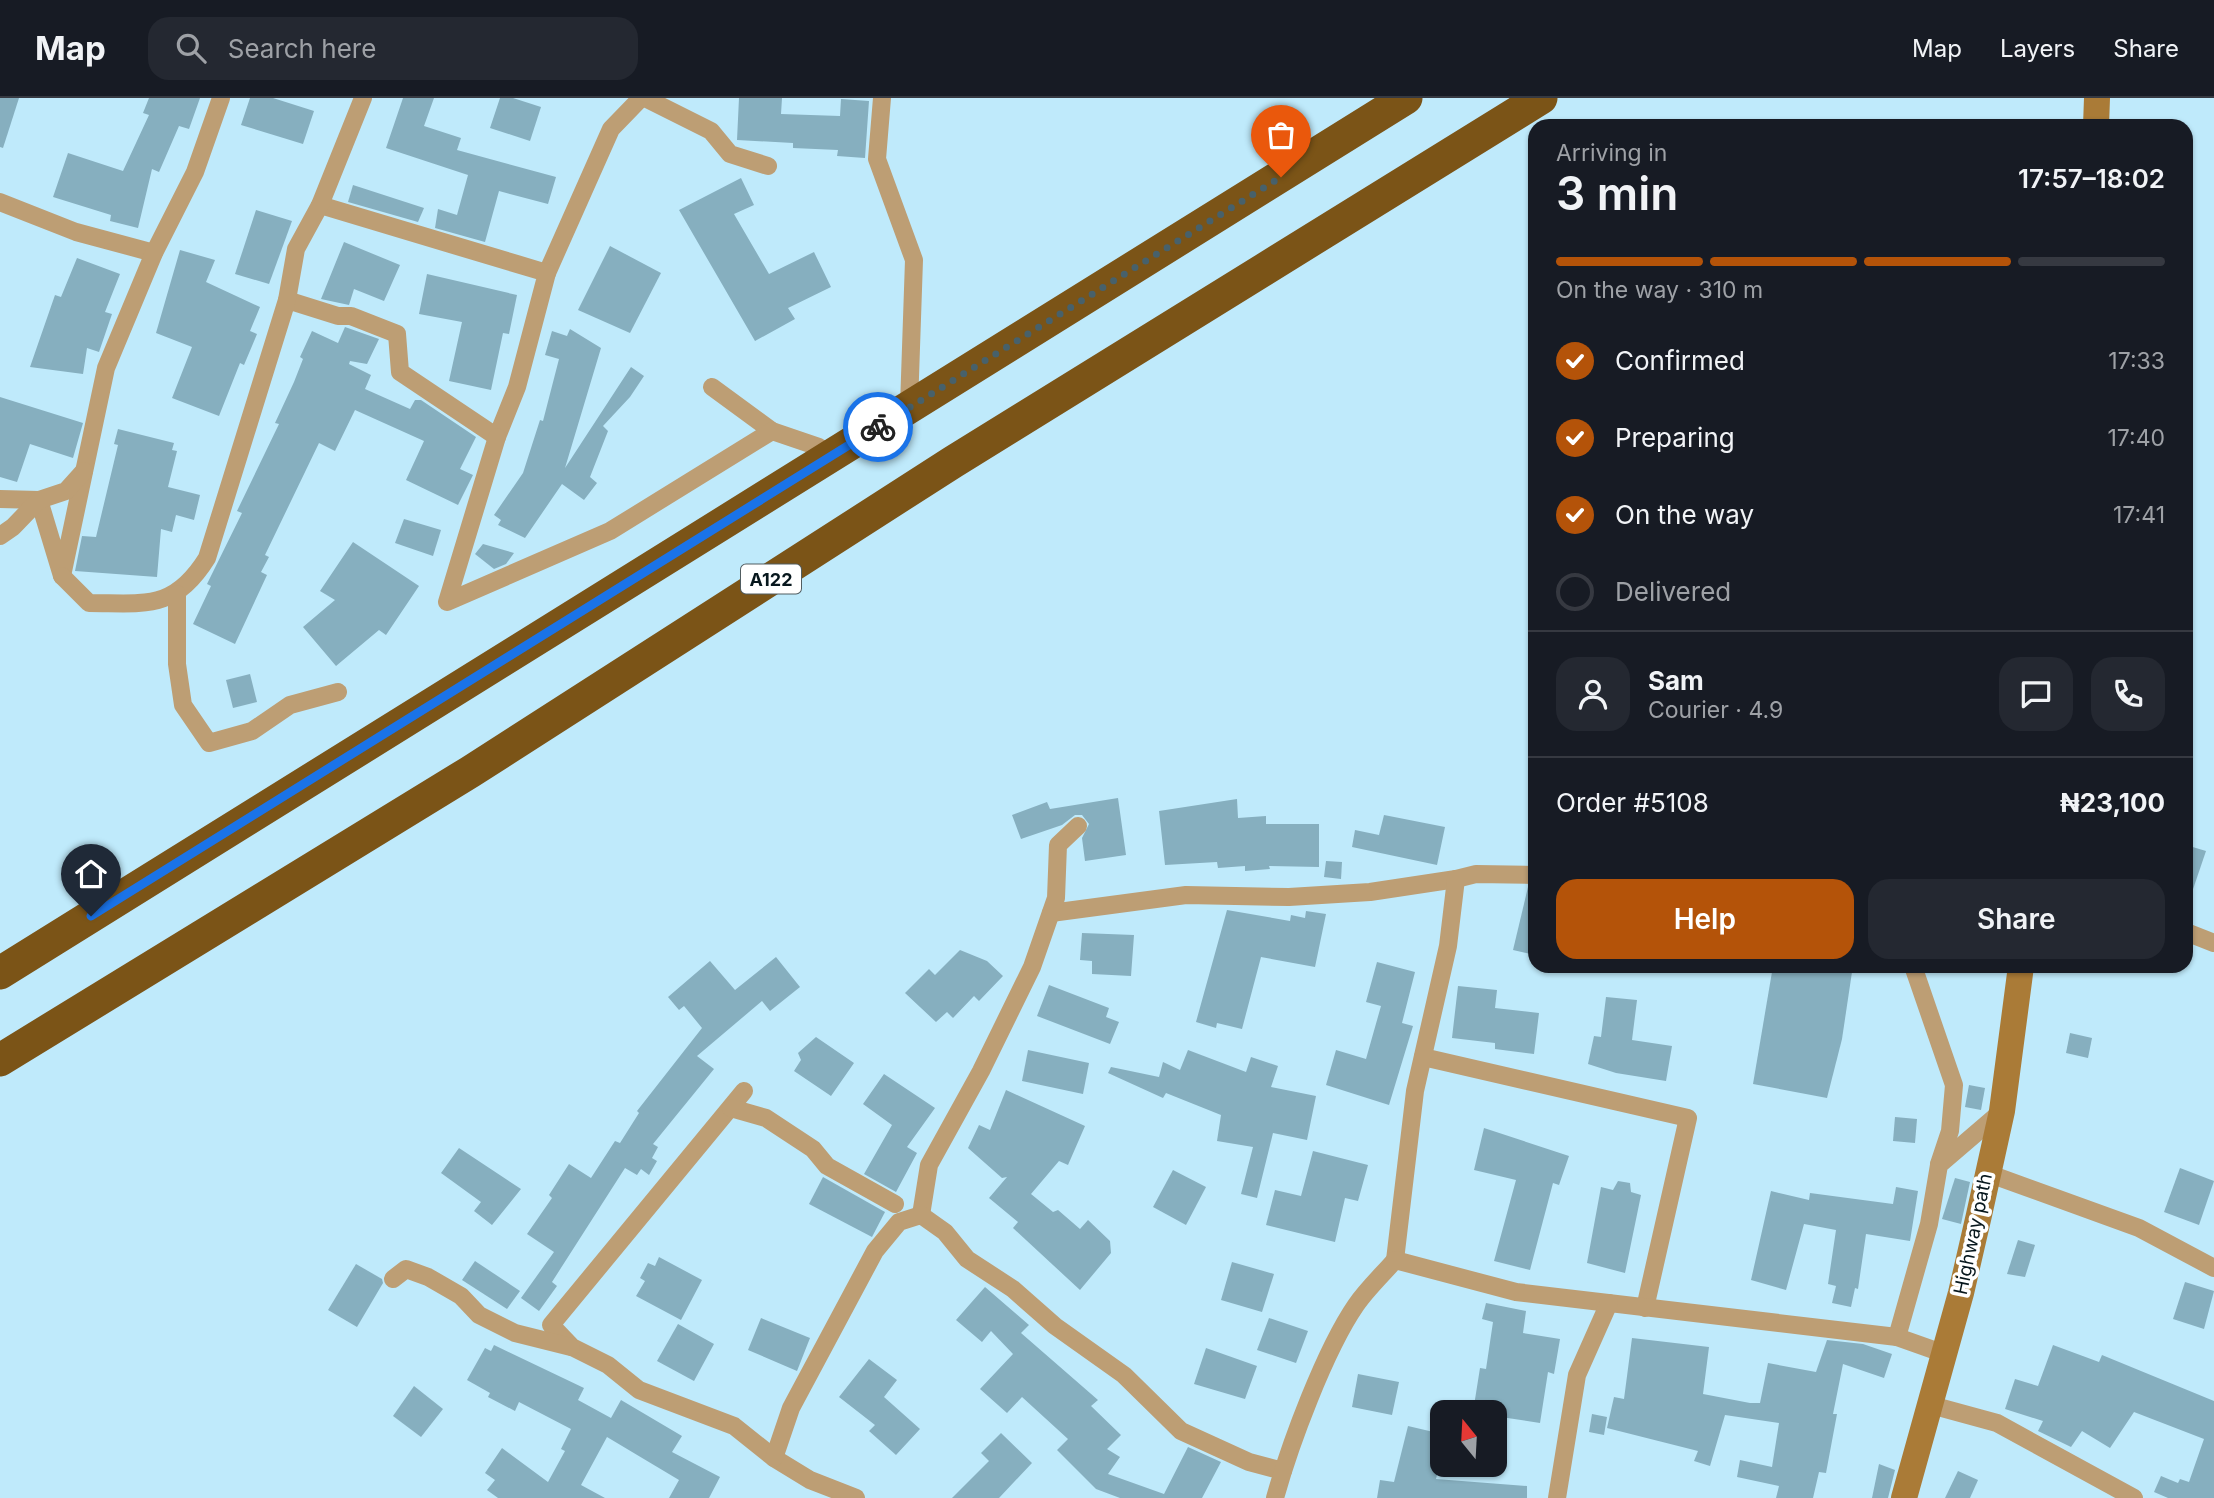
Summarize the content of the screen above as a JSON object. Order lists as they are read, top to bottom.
{
  "streets": {
    "highway": ["A122"],
    "street": ["Highway path"]
  },
  "north": "top",
  "page": {
    "header": "Map",
    "search": "Search here",
    "nav": ["Map", "Layers", "Share"],
    "heading": ["3 min", "Arriving in", "17:57–18:02"],
    "panel": [
      "Sam",
      "Courier · 4.9",
      "Order #5108",
      "₦23,100"
    ],
    "bar": "On the way · 310 m",
    "list": [
      ["Confirmed", "17:33"],
      ["Preparing", "17:40"],
      ["On the way", "17:41"],
      "Delivered"
    ],
    "buttons": ["Help", "Share"]
  }
}
